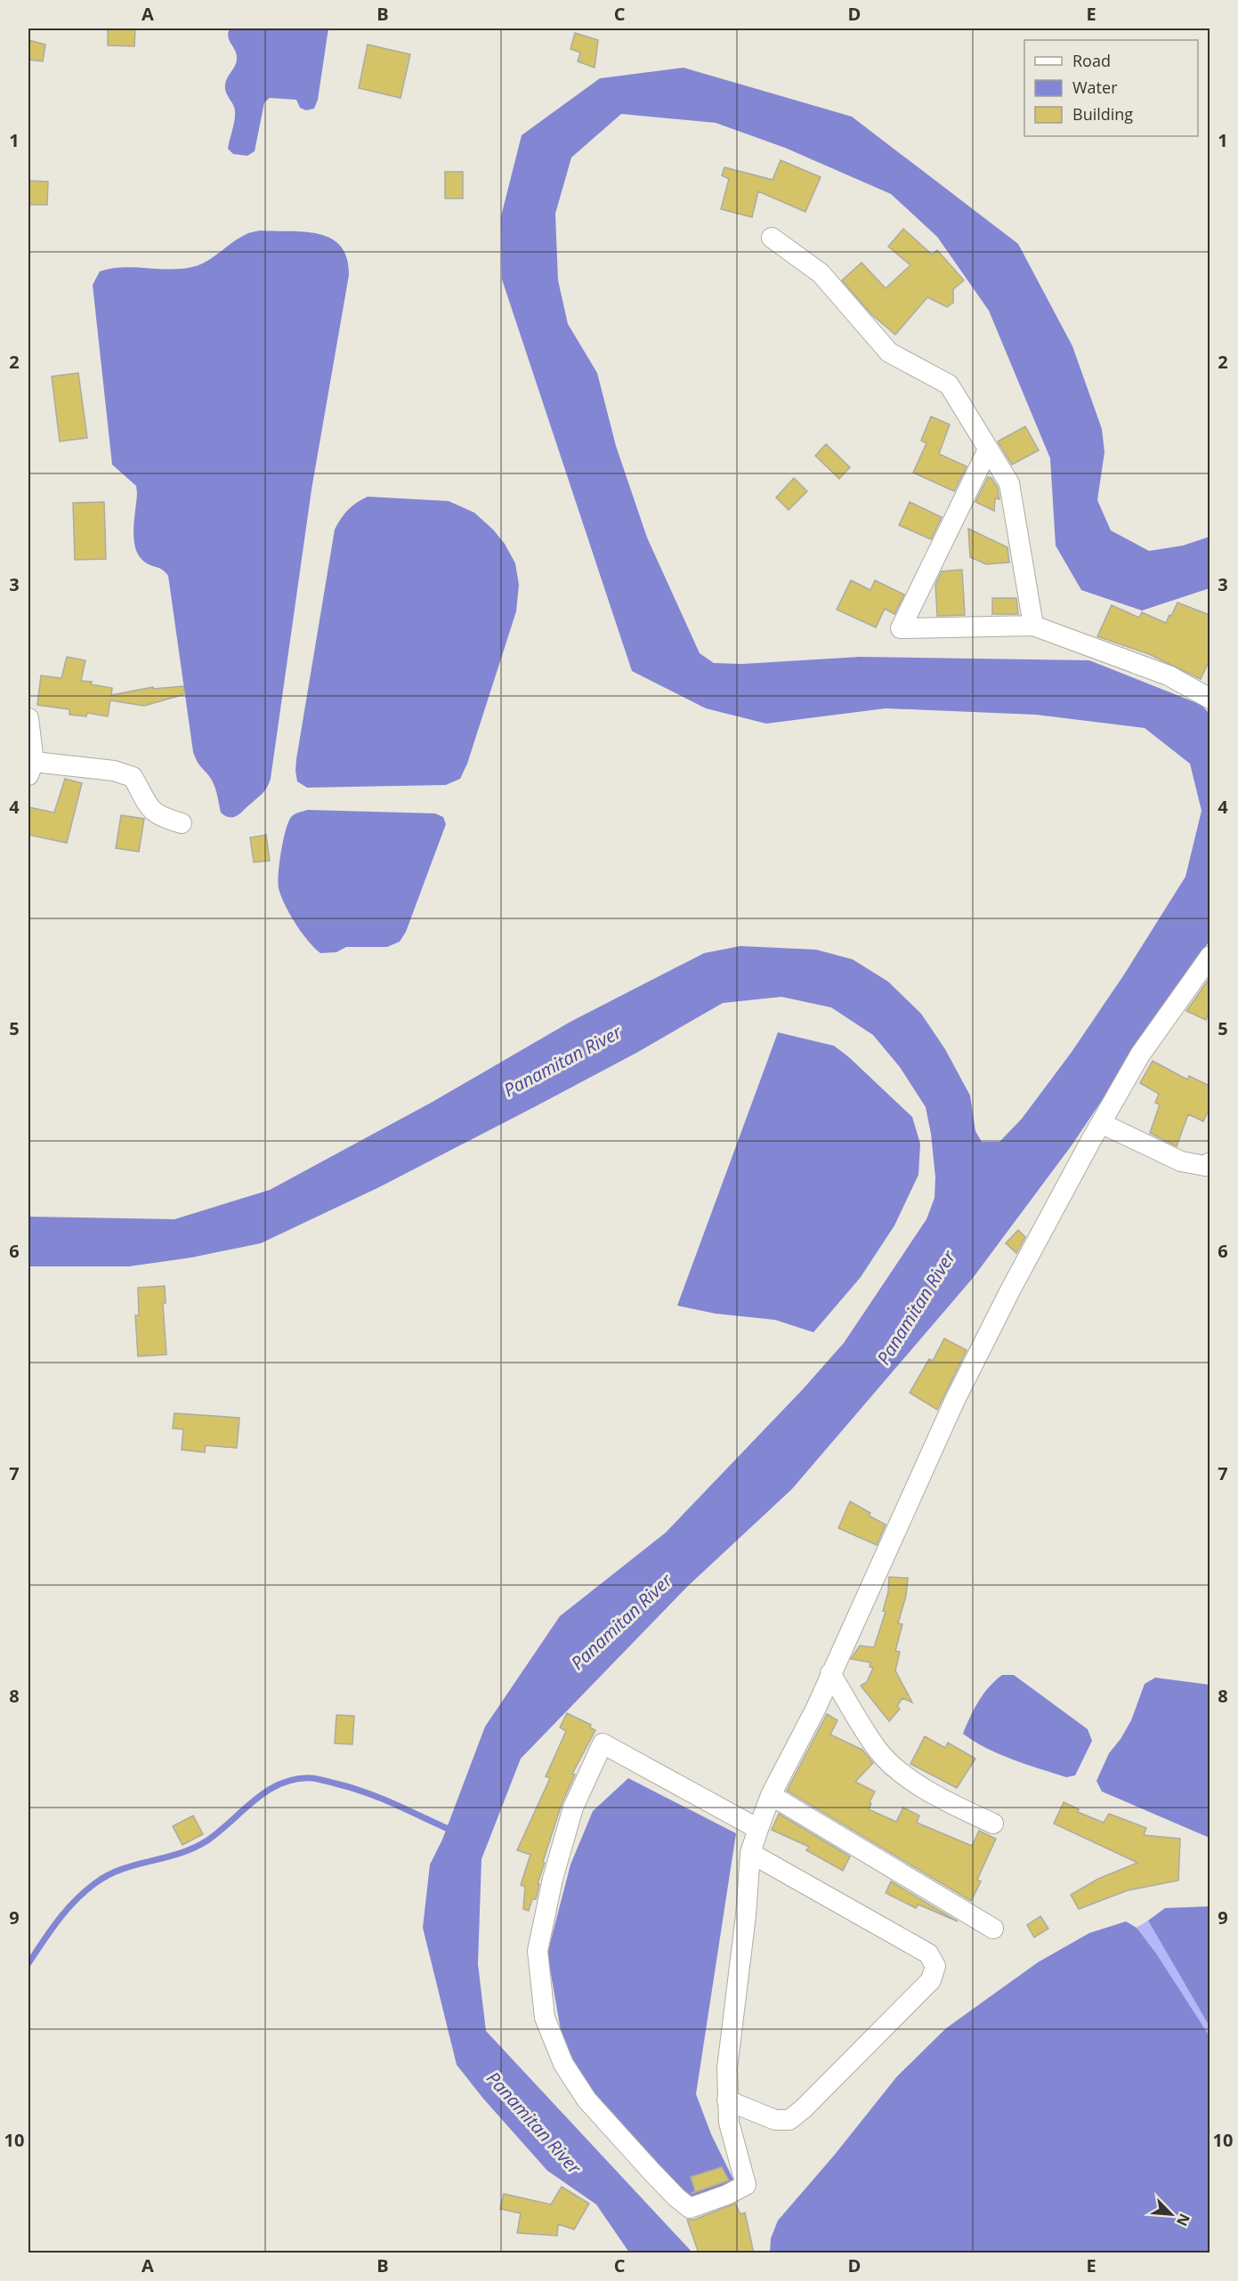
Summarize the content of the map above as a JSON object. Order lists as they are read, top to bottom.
{
  "water": ["Panamitan River"],
  "legend": ["Road", "Water", "Building"],
  "north": "bottom right",
  "grid": {
    "columns": [
      "A",
      "B",
      "C",
      "D",
      "E"
    ],
    "rows": [
      "1",
      "2",
      "3",
      "4",
      "5",
      "6",
      "7",
      "8",
      "9",
      "10"
    ]
  }
}
